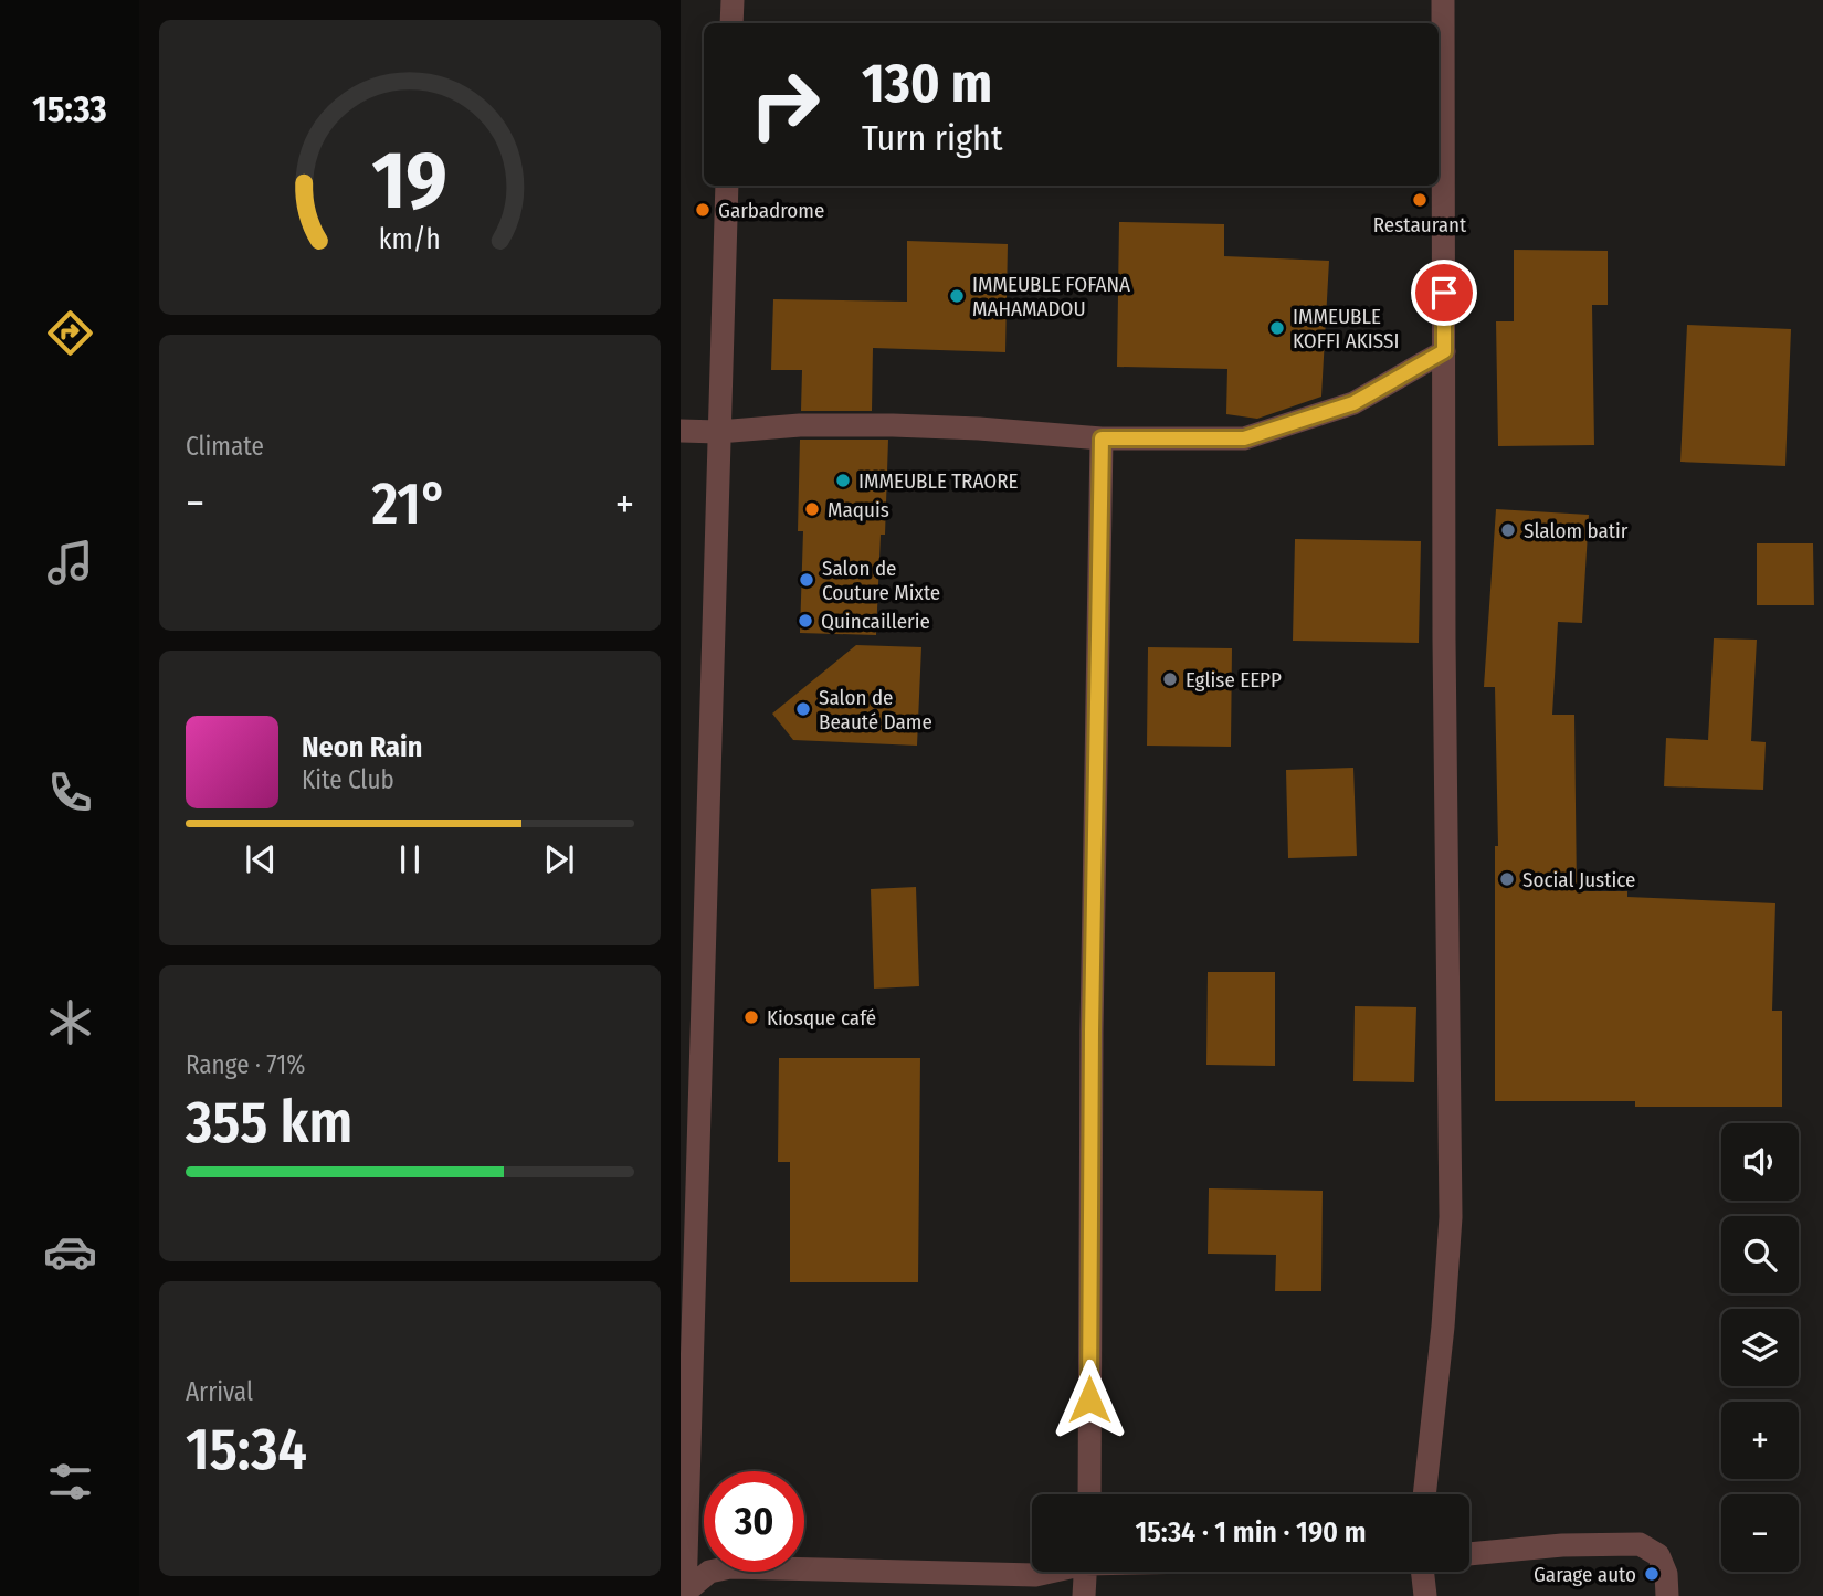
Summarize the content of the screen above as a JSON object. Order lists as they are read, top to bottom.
{
  "places": [
    "Restaurant",
    "Garbadrome",
    "IMMEUBLE FOFANA MAHAMADOU",
    "IMMEUBLE KOFFI AKISSI",
    "IMMEUBLE TRAORE",
    "Maquis",
    "Slalom batir",
    "Salon de Couture Mixte",
    "Quincaillerie",
    "Eglise EEPP",
    "Salon de Beauté Dame",
    "Social Justice",
    "Kiosque café",
    "Garage auto"
  ],
  "page": {
    "tabs": "15:33",
    "turn": ["130 m", "Turn right"],
    "tile": [
      "Climate",
      ["Range · 71%", "355 km"],
      ["Arrival", "15:34"]
    ],
    "heat": ["−", "21°", "+"],
    "song": ["Neon Rain", "Kite Club"],
    "map_buttons": ["+", "−"],
    "limit": "30",
    "trip": "15:34 · 1 min · 190 m",
    "gauge": ["19", "km/h"]
  }
}
